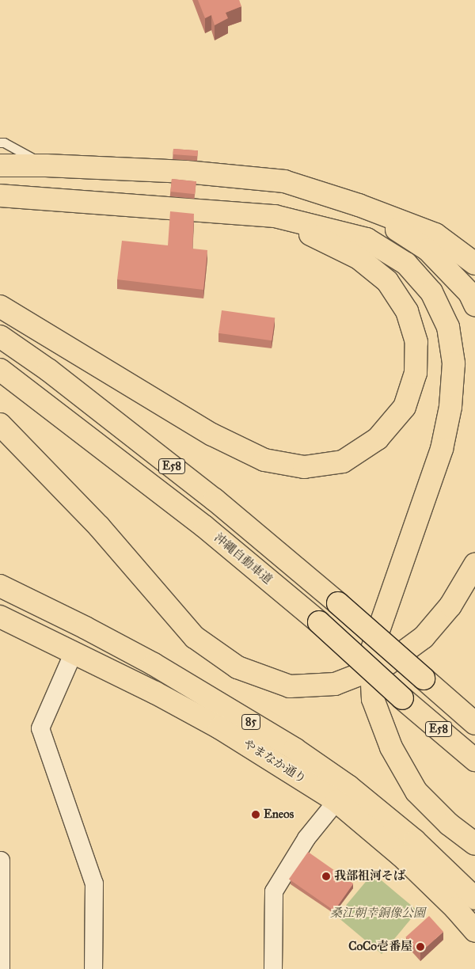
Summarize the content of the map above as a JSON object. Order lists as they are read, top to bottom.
{
  "streets": {
    "main road": [
      "E58",
      "沖縄自動車道",
      "85",
      "やまなか通り"
    ]
  },
  "parks": ["桑江朝幸銅像公園"],
  "places": ["Eneos", "我部祖河そば", "CoCo壱番屋"]
}
